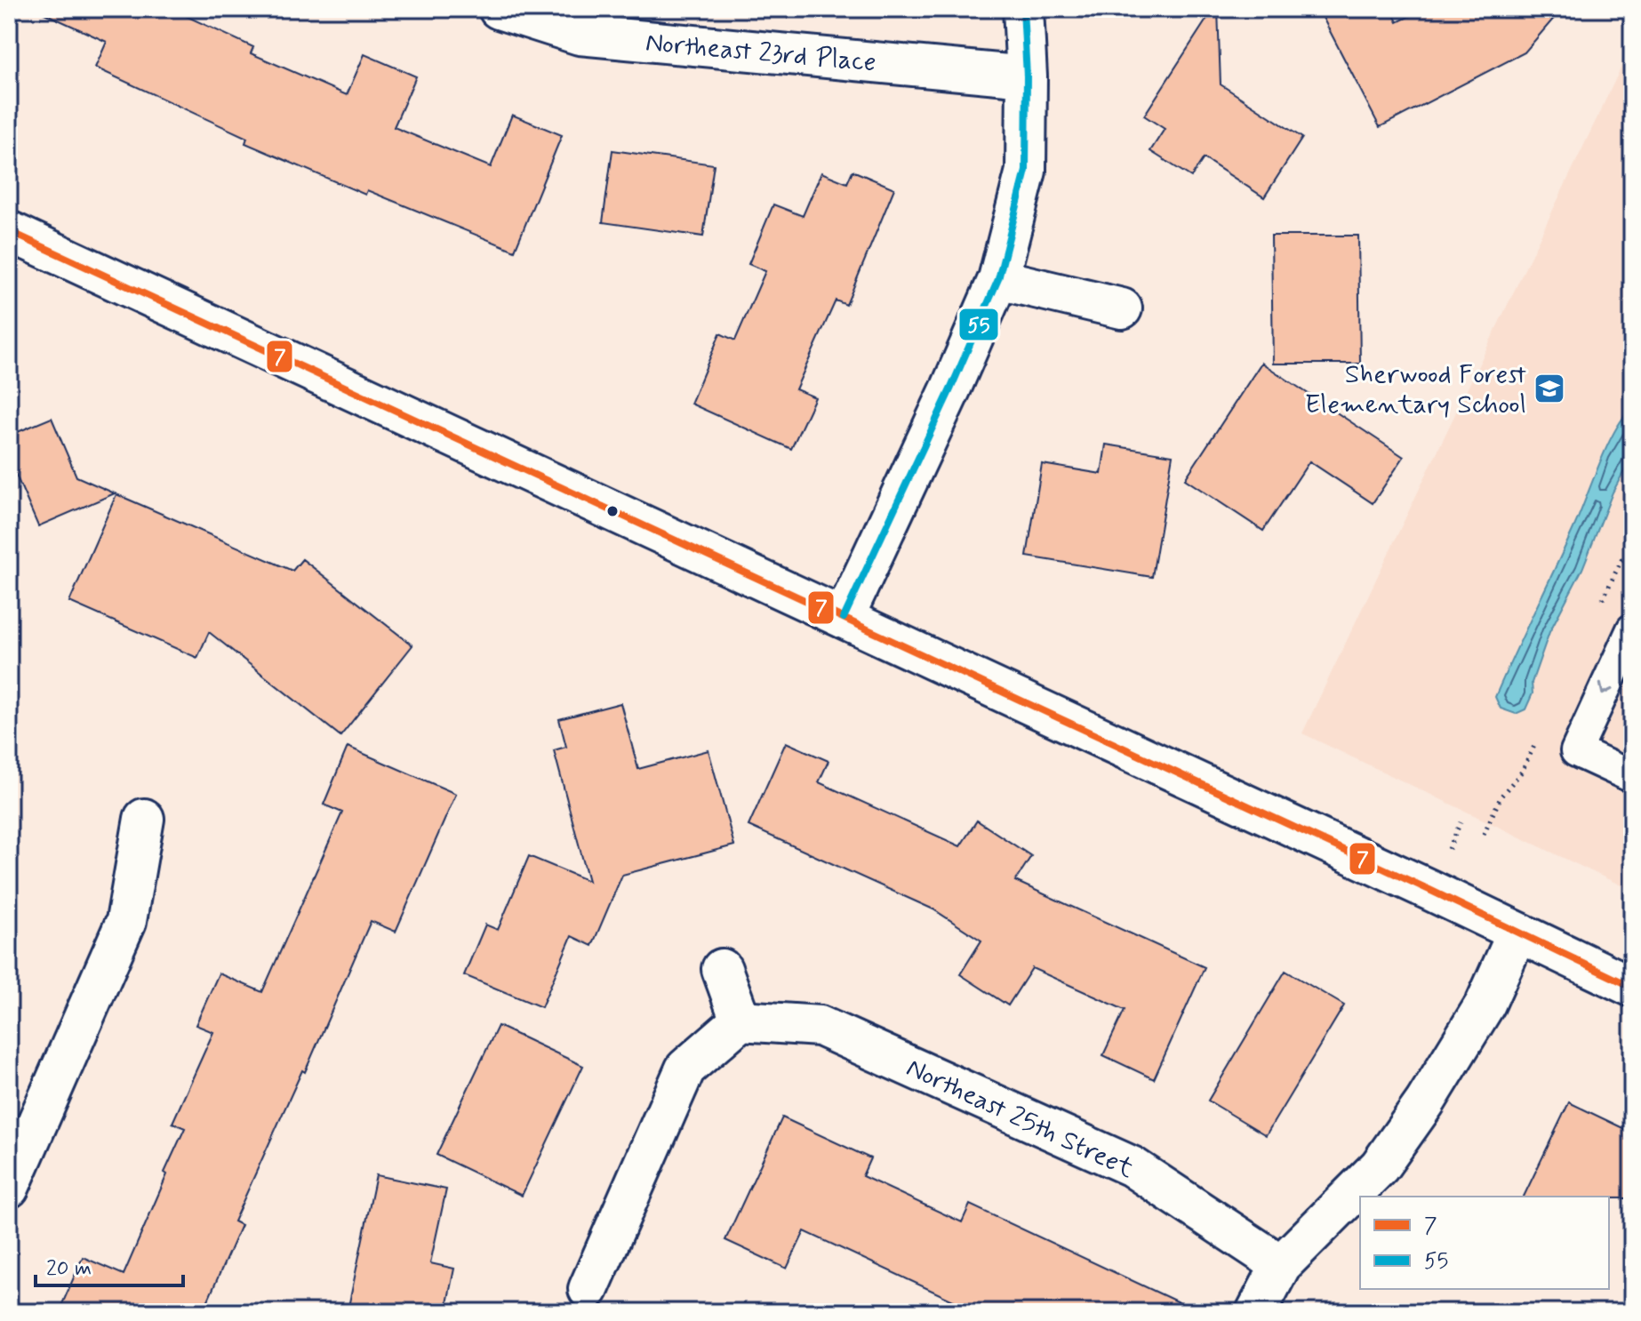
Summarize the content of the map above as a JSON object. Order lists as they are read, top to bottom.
{
  "streets": {
    "street": ["Northeast 23rd Place", "Northeast 25th Street"]
  },
  "places": {
    "school or university": ["Sherwood Forest Elementary School"]
  },
  "lines": ["transit line 55", "transit line 7"],
  "legend": ["7", "55"],
  "scale_bar": "20 m"
}
